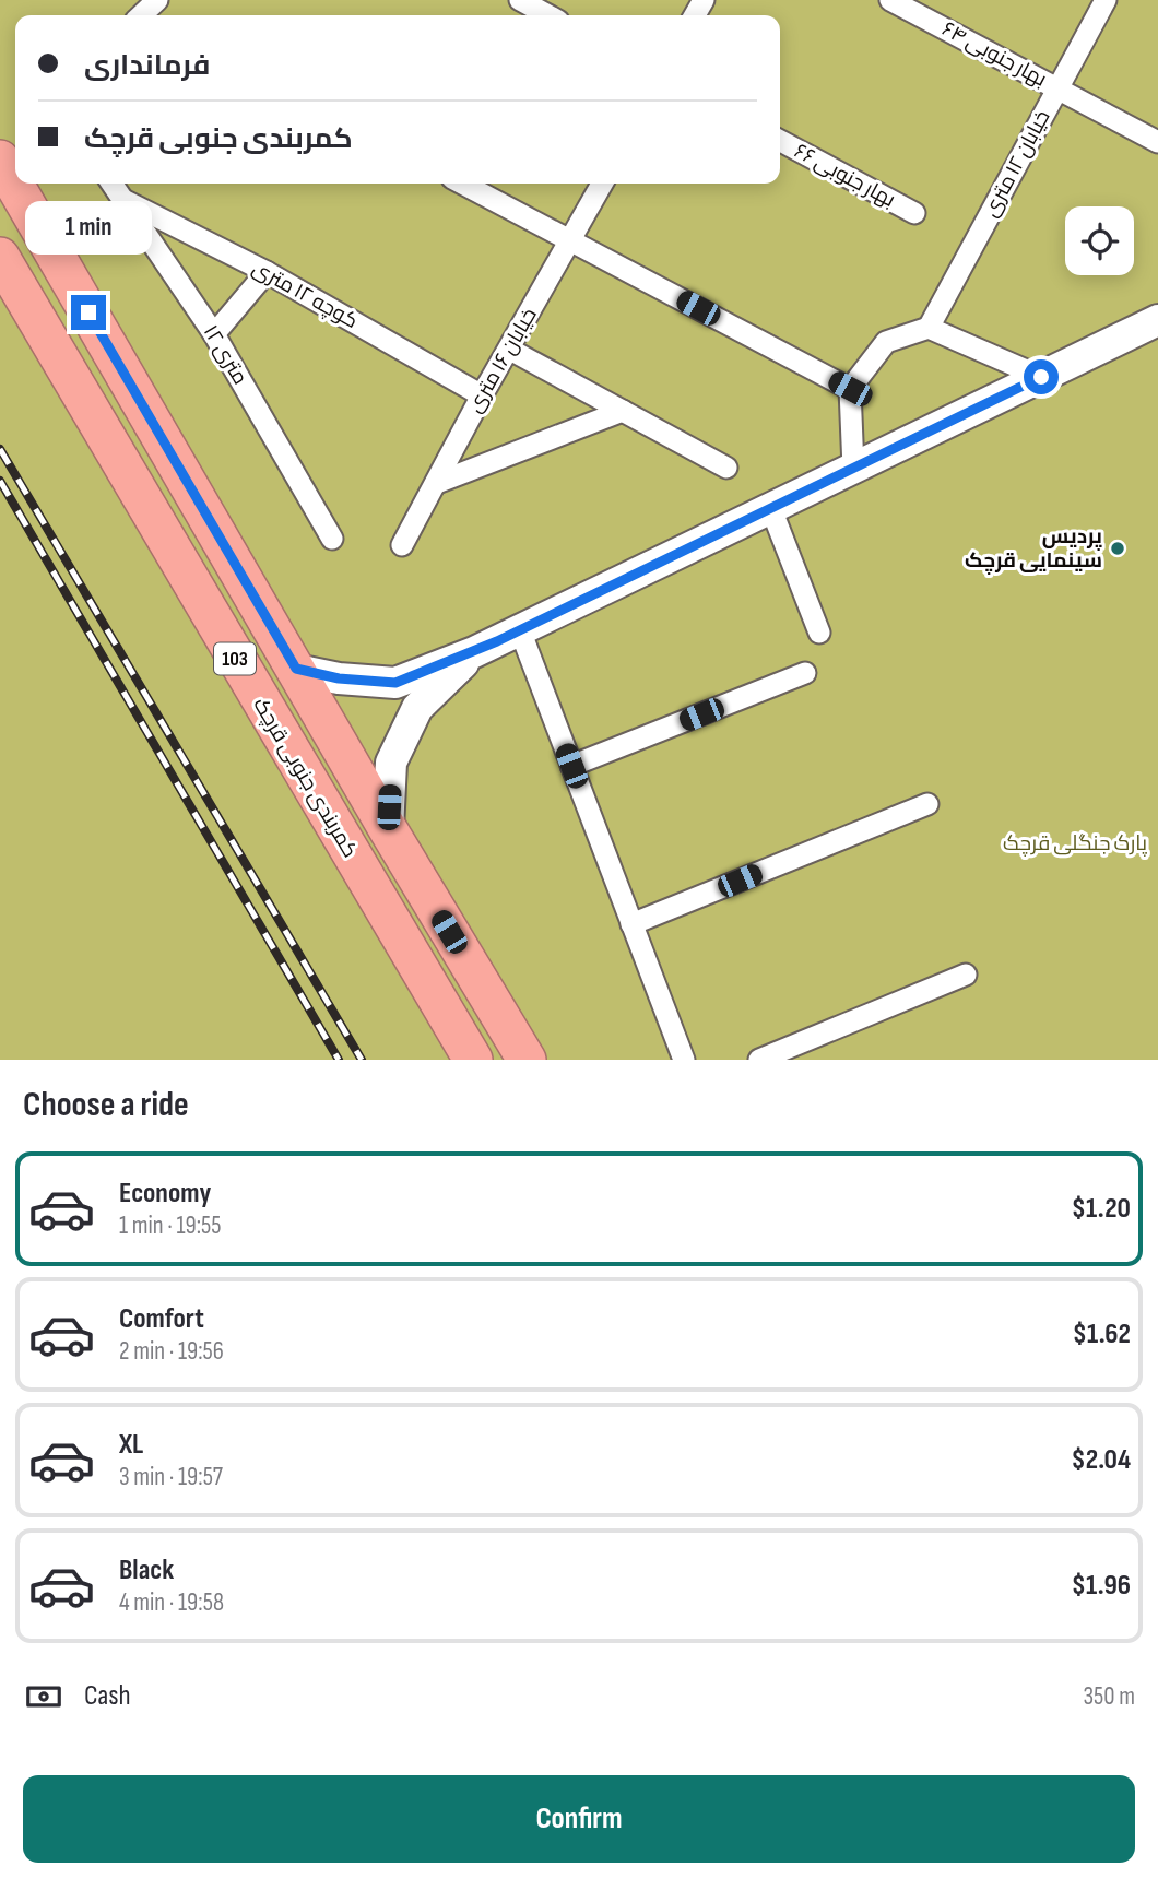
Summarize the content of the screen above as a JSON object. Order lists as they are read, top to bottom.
{
  "streets": {
    "highway": ["103", "کمربندی جنوبی قرچک"],
    "street": [
      "بهار جنوبی ۶۴",
      "خیابان ۱۲ متری",
      "بهار جنوبی ۶۶",
      "کوچه ۱۲ متری",
      "۱۲ متری",
      "خیابان ۱۶ متری"
    ]
  },
  "crossings": [
    ["بهار جنوبی ۶۴", "خیابان ۱۲ متری"],
    ["کوچه ۱۲ متری", "۱۲ متری"],
    ["کوچه ۱۲ متری", "خیابان ۱۶ متری"]
  ],
  "parks": ["پارک جنگلی قرچک"],
  "places": ["پردیس سینمایی قرچک"],
  "page": {
    "banner": ["فرمانداری", "کمربندی جنوبی قرچک"],
    "bubble": "1 min",
    "heading": "Choose a ride",
    "list": [
      {
        "name": "Economy",
        "note": "1 min · 19:55",
        "value": "$1.20"
      },
      {
        "name": "Comfort",
        "note": "2 min · 19:56",
        "value": "$1.62"
      },
      {
        "name": "XL",
        "note": "3 min · 19:57",
        "value": "$2.04"
      },
      {
        "name": "Black",
        "note": "4 min · 19:58",
        "value": "$1.96"
      }
    ],
    "pay": ["Cash", "350 m"],
    "buttons": "Confirm"
  }
}
